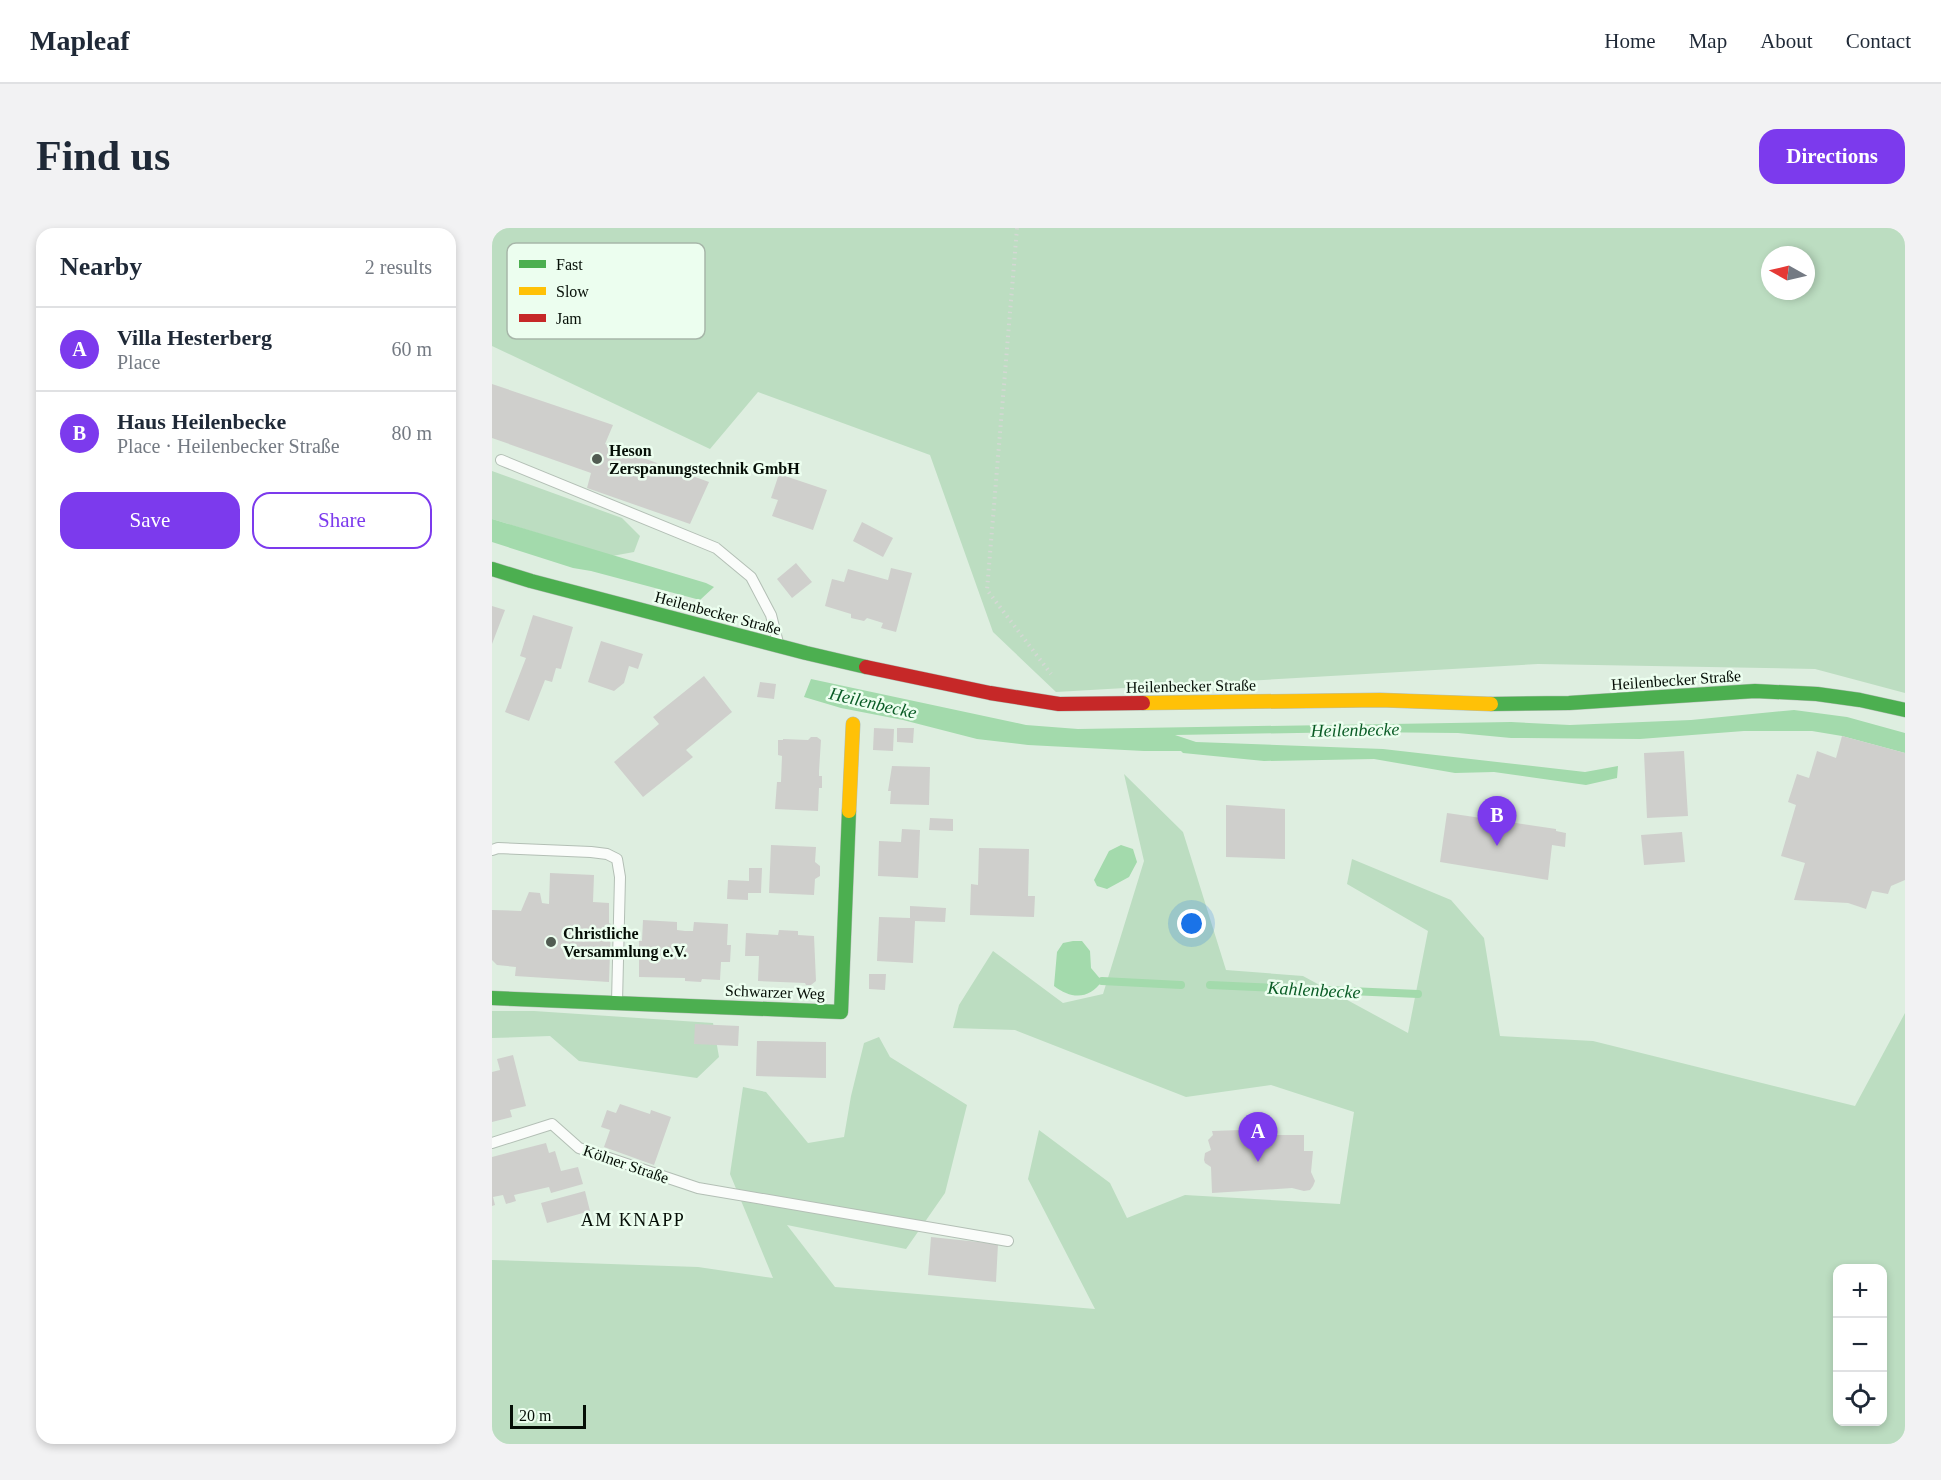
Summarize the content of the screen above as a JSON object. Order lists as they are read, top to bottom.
{
  "streets": {
    "main road": ["Heilenbecker Straße", "Schwarzer Weg"],
    "lane": ["Kölner Straße"]
  },
  "districts": ["AM KNAPP"],
  "water": ["Heilenbecke", "Kahlenbecke"],
  "places": ["Heson Zerspanungstechnik GmbH", "Christliche Versammlung e.V."],
  "legend": ["Fast", "Slow", "Jam"],
  "scale_bar": "20 m",
  "north": "left",
  "page": {
    "header": "Mapleaf",
    "nav": [
      "Home",
      "Map",
      "About",
      "Contact"
    ],
    "buttons": [
      "Directions",
      ["Save", "Share"]
    ],
    "title": "Find us",
    "heading": ["Nearby", "2 results"],
    "list": [
      {
        "mark": "A",
        "name": "Villa Hesterberg",
        "note": "Place",
        "value": "60 m"
      },
      {
        "mark": "B",
        "name": "Haus Heilenbecke",
        "note": "Place · Heilenbecker Straße",
        "value": "80 m"
      }
    ],
    "pins": ["B", "A"],
    "map_buttons": ["+", "−"],
    "scale": "20 m"
  }
}
